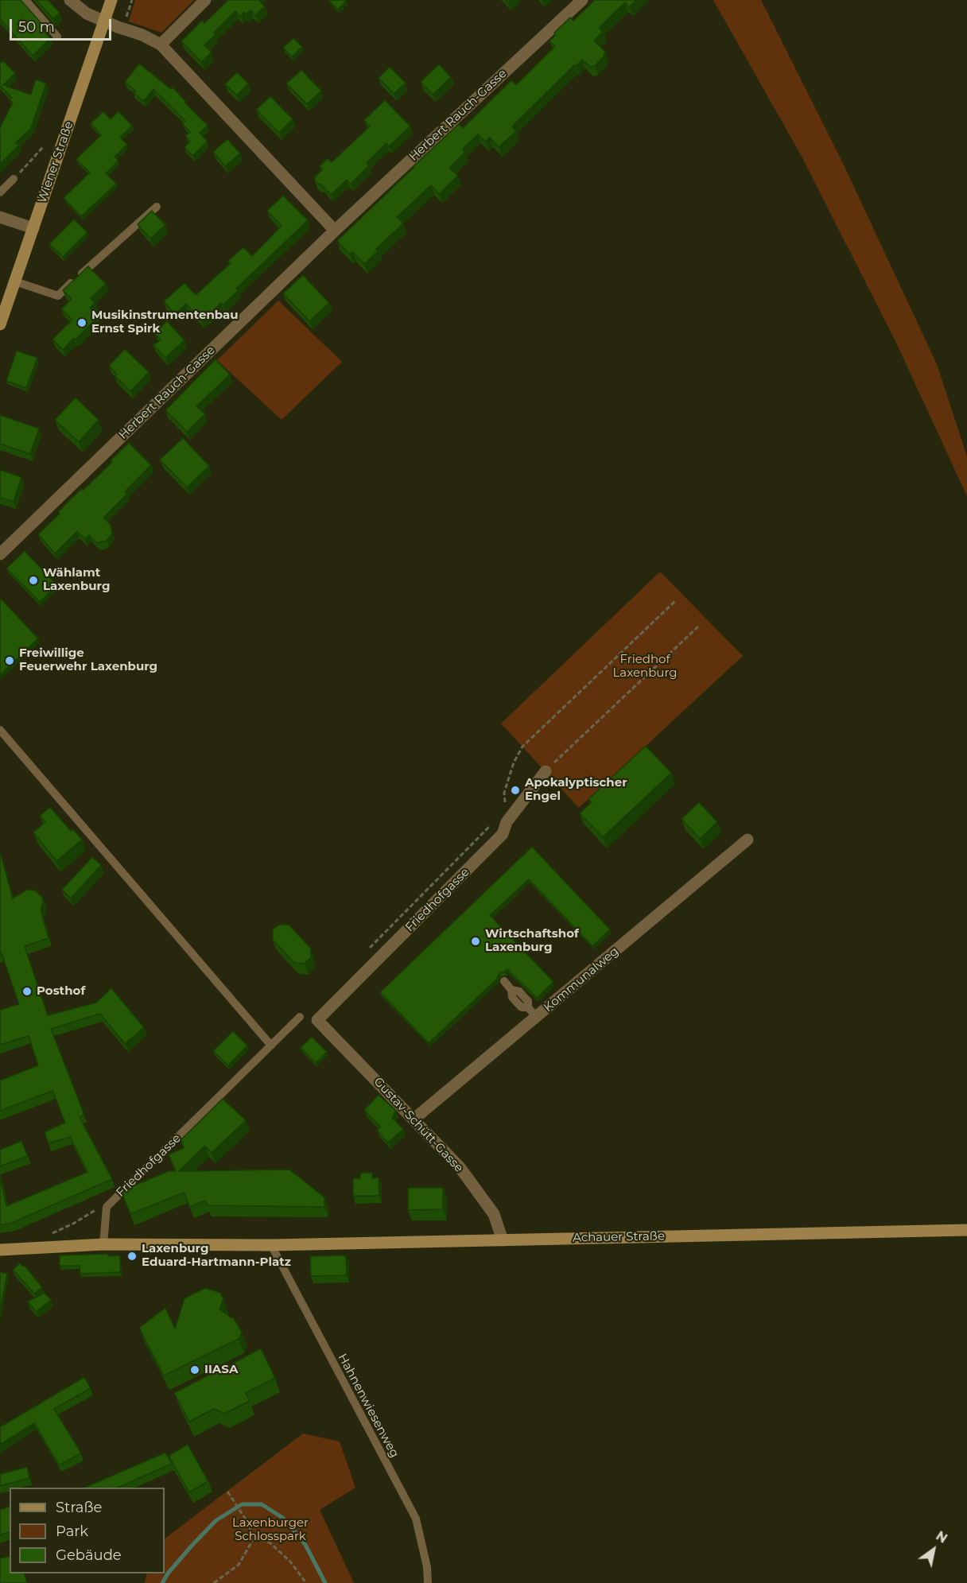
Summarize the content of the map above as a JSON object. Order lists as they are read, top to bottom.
{
  "streets": {
    "street": [
      "Herbert Rauch-Gasse",
      "Wiener Straße",
      "Friedhofgasse",
      "Kommunalweg",
      "Gustav-Schütt-Gasse",
      "Achauer Straße"
    ],
    "lane": ["Hahnenwiesenweg"]
  },
  "crossings": [
    ["Friedhofgasse", "Gustav-Schütt-Gasse"],
    ["Friedhofgasse", "Achauer Straße"],
    ["Kommunalweg", "Gustav-Schütt-Gasse"],
    ["Gustav-Schütt-Gasse", "Achauer Straße"],
    ["Achauer Straße", "Hahnenwiesenweg"]
  ],
  "parks": ["Friedhof Laxenburg", "Laxenburger Schlosspark"],
  "places": [
    "Musikinstrumentenbau Ernst Spirk",
    "Wählamt Laxenburg",
    "Freiwillige Feuerwehr Laxenburg",
    "Apokalyptischer Engel",
    "Wirtschaftshof Laxenburg",
    "Posthof",
    "Laxenburg Eduard-Hartmann-Platz",
    "IIASA"
  ],
  "legend": ["Straße", "Park", "Gebäude"],
  "scale_bar": "50 m",
  "north": "top right"
}
